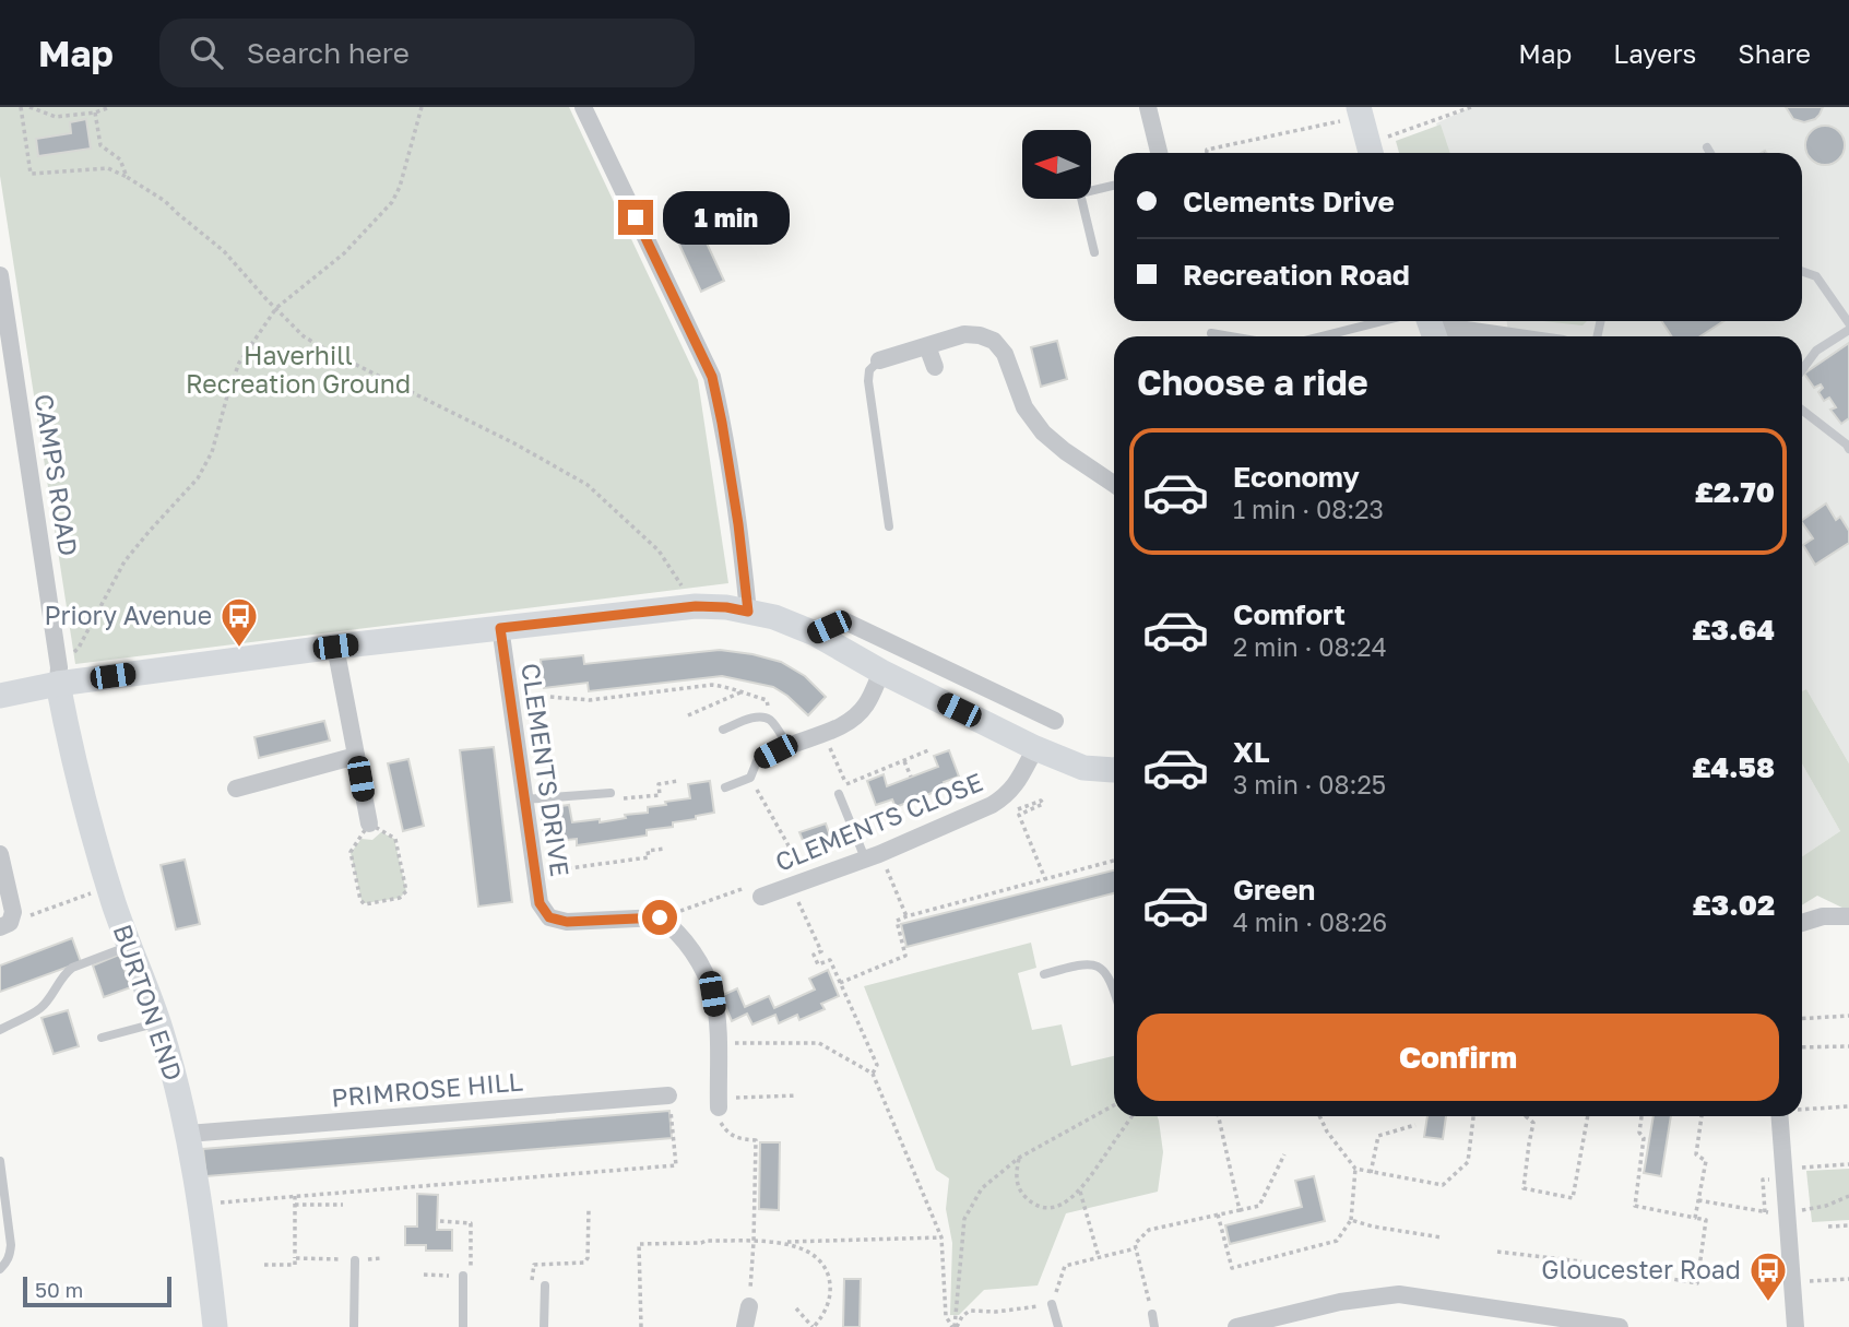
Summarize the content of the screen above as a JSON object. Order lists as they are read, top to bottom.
{
  "streets": {
    "street": [
      "CAMPS ROAD",
      "CLEMENTS DRIVE",
      "CLEMENTS CLOSE",
      "BURTON END",
      "PRIMROSE HILL"
    ]
  },
  "crossings": [
    ["CAMPS ROAD", "BURTON END"],
    ["BURTON END", "PRIMROSE HILL"]
  ],
  "parks": ["Haverhill Recreation Ground"],
  "places": {
    "bus stop": ["Priory Avenue", "Gloucester Road"]
  },
  "scale_bar": "50 m",
  "north": "left",
  "page": {
    "header": "Map",
    "search": "Search here",
    "nav": ["Map", "Layers", "Share"],
    "banner": ["Clements Drive", "Recreation Road"],
    "bubble": "1 min",
    "heading": "Choose a ride",
    "list": [
      {
        "name": "Economy",
        "note": "1 min · 08:23",
        "value": "£2.70"
      },
      {
        "name": "Comfort",
        "note": "2 min · 08:24",
        "value": "£3.64"
      },
      {
        "name": "XL",
        "note": "3 min · 08:25",
        "value": "£4.58"
      },
      {
        "name": "Green",
        "note": "4 min · 08:26",
        "value": "£3.02"
      }
    ],
    "buttons": "Confirm",
    "scale": "50 m"
  }
}
